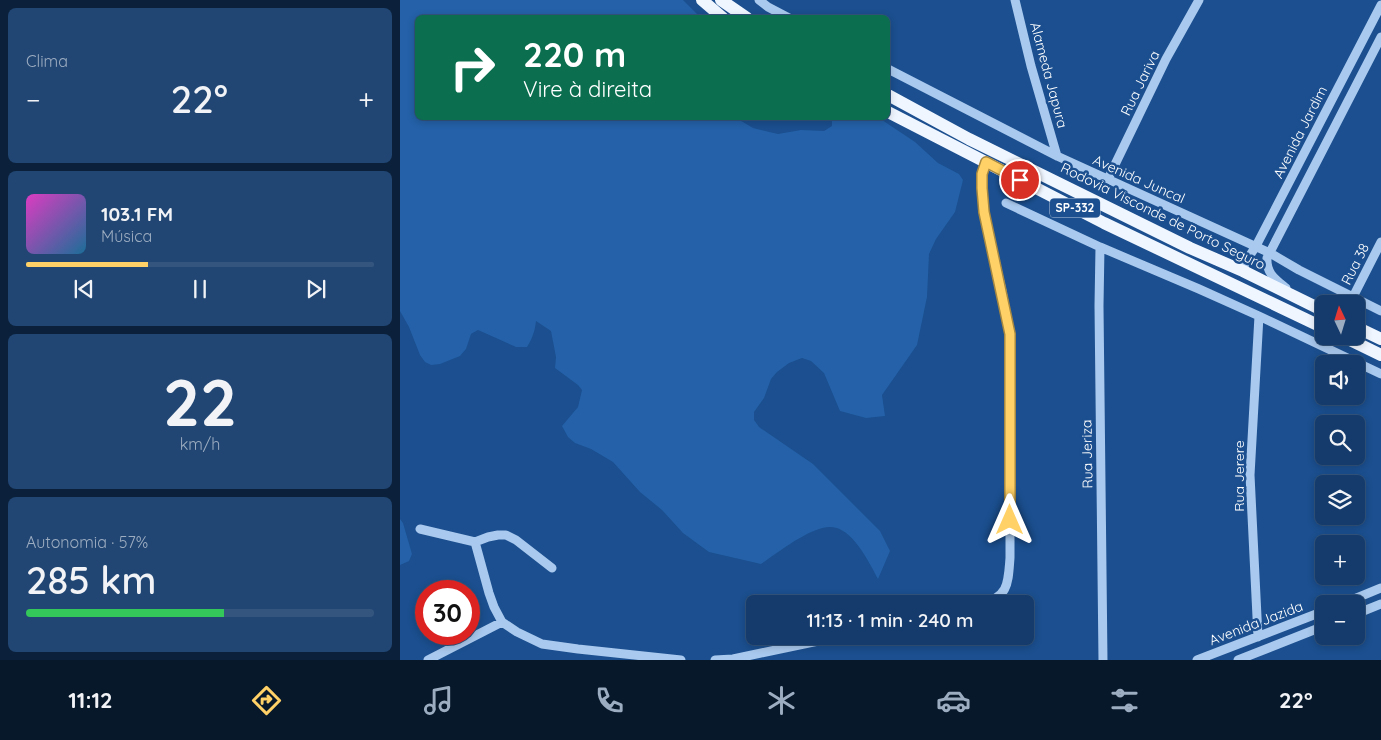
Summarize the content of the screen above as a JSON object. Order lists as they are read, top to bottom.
{
  "streets": {
    "main road": ["SP-332", "Rodovia Visconde de Porto Seguro"],
    "street": [
      "Alameda Japura",
      "Rua Jariva",
      "Avenida Jardim",
      "Avenida Juncal",
      "Rua 38",
      "Rua Jeriza",
      "Rua Jerere",
      "Avenida Jazida"
    ]
  },
  "crossings": [
    ["Alameda Japura", "Avenida Juncal"],
    ["Rua Jariva", "Avenida Juncal"],
    ["Avenida Jardim", "Avenida Juncal"],
    ["Avenida Jardim", "Rodovia Visconde de Porto Seguro"],
    ["SP-332", "Rodovia Visconde de Porto Seguro"],
    ["Rua Jerere", "Avenida Jazida"]
  ],
  "north": "top",
  "page": {
    "tile": [
      "Clima",
      ["22", "km/h"],
      ["Autonomia · 57%", "285 km"]
    ],
    "turn": ["220 m", "Vire à direita"],
    "heat": ["−", "22°", "+"],
    "song": ["103.1 FM", "Música"],
    "map_buttons": ["+", "−"],
    "limit": "30",
    "trip": "11:13 · 1 min · 240 m",
    "tabs": ["11:12", "22°"]
  }
}
